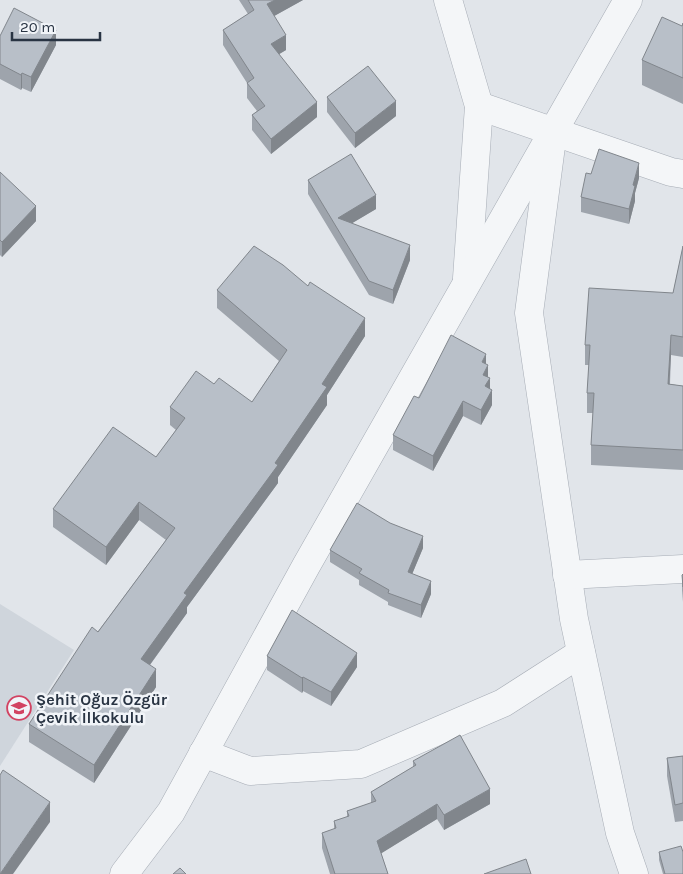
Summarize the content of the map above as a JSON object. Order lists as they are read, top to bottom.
{
  "places": {
    "school or university": ["Şehit Oğuz Özgür Çevik İlkokulu"]
  },
  "scale_bar": "20 m"
}
